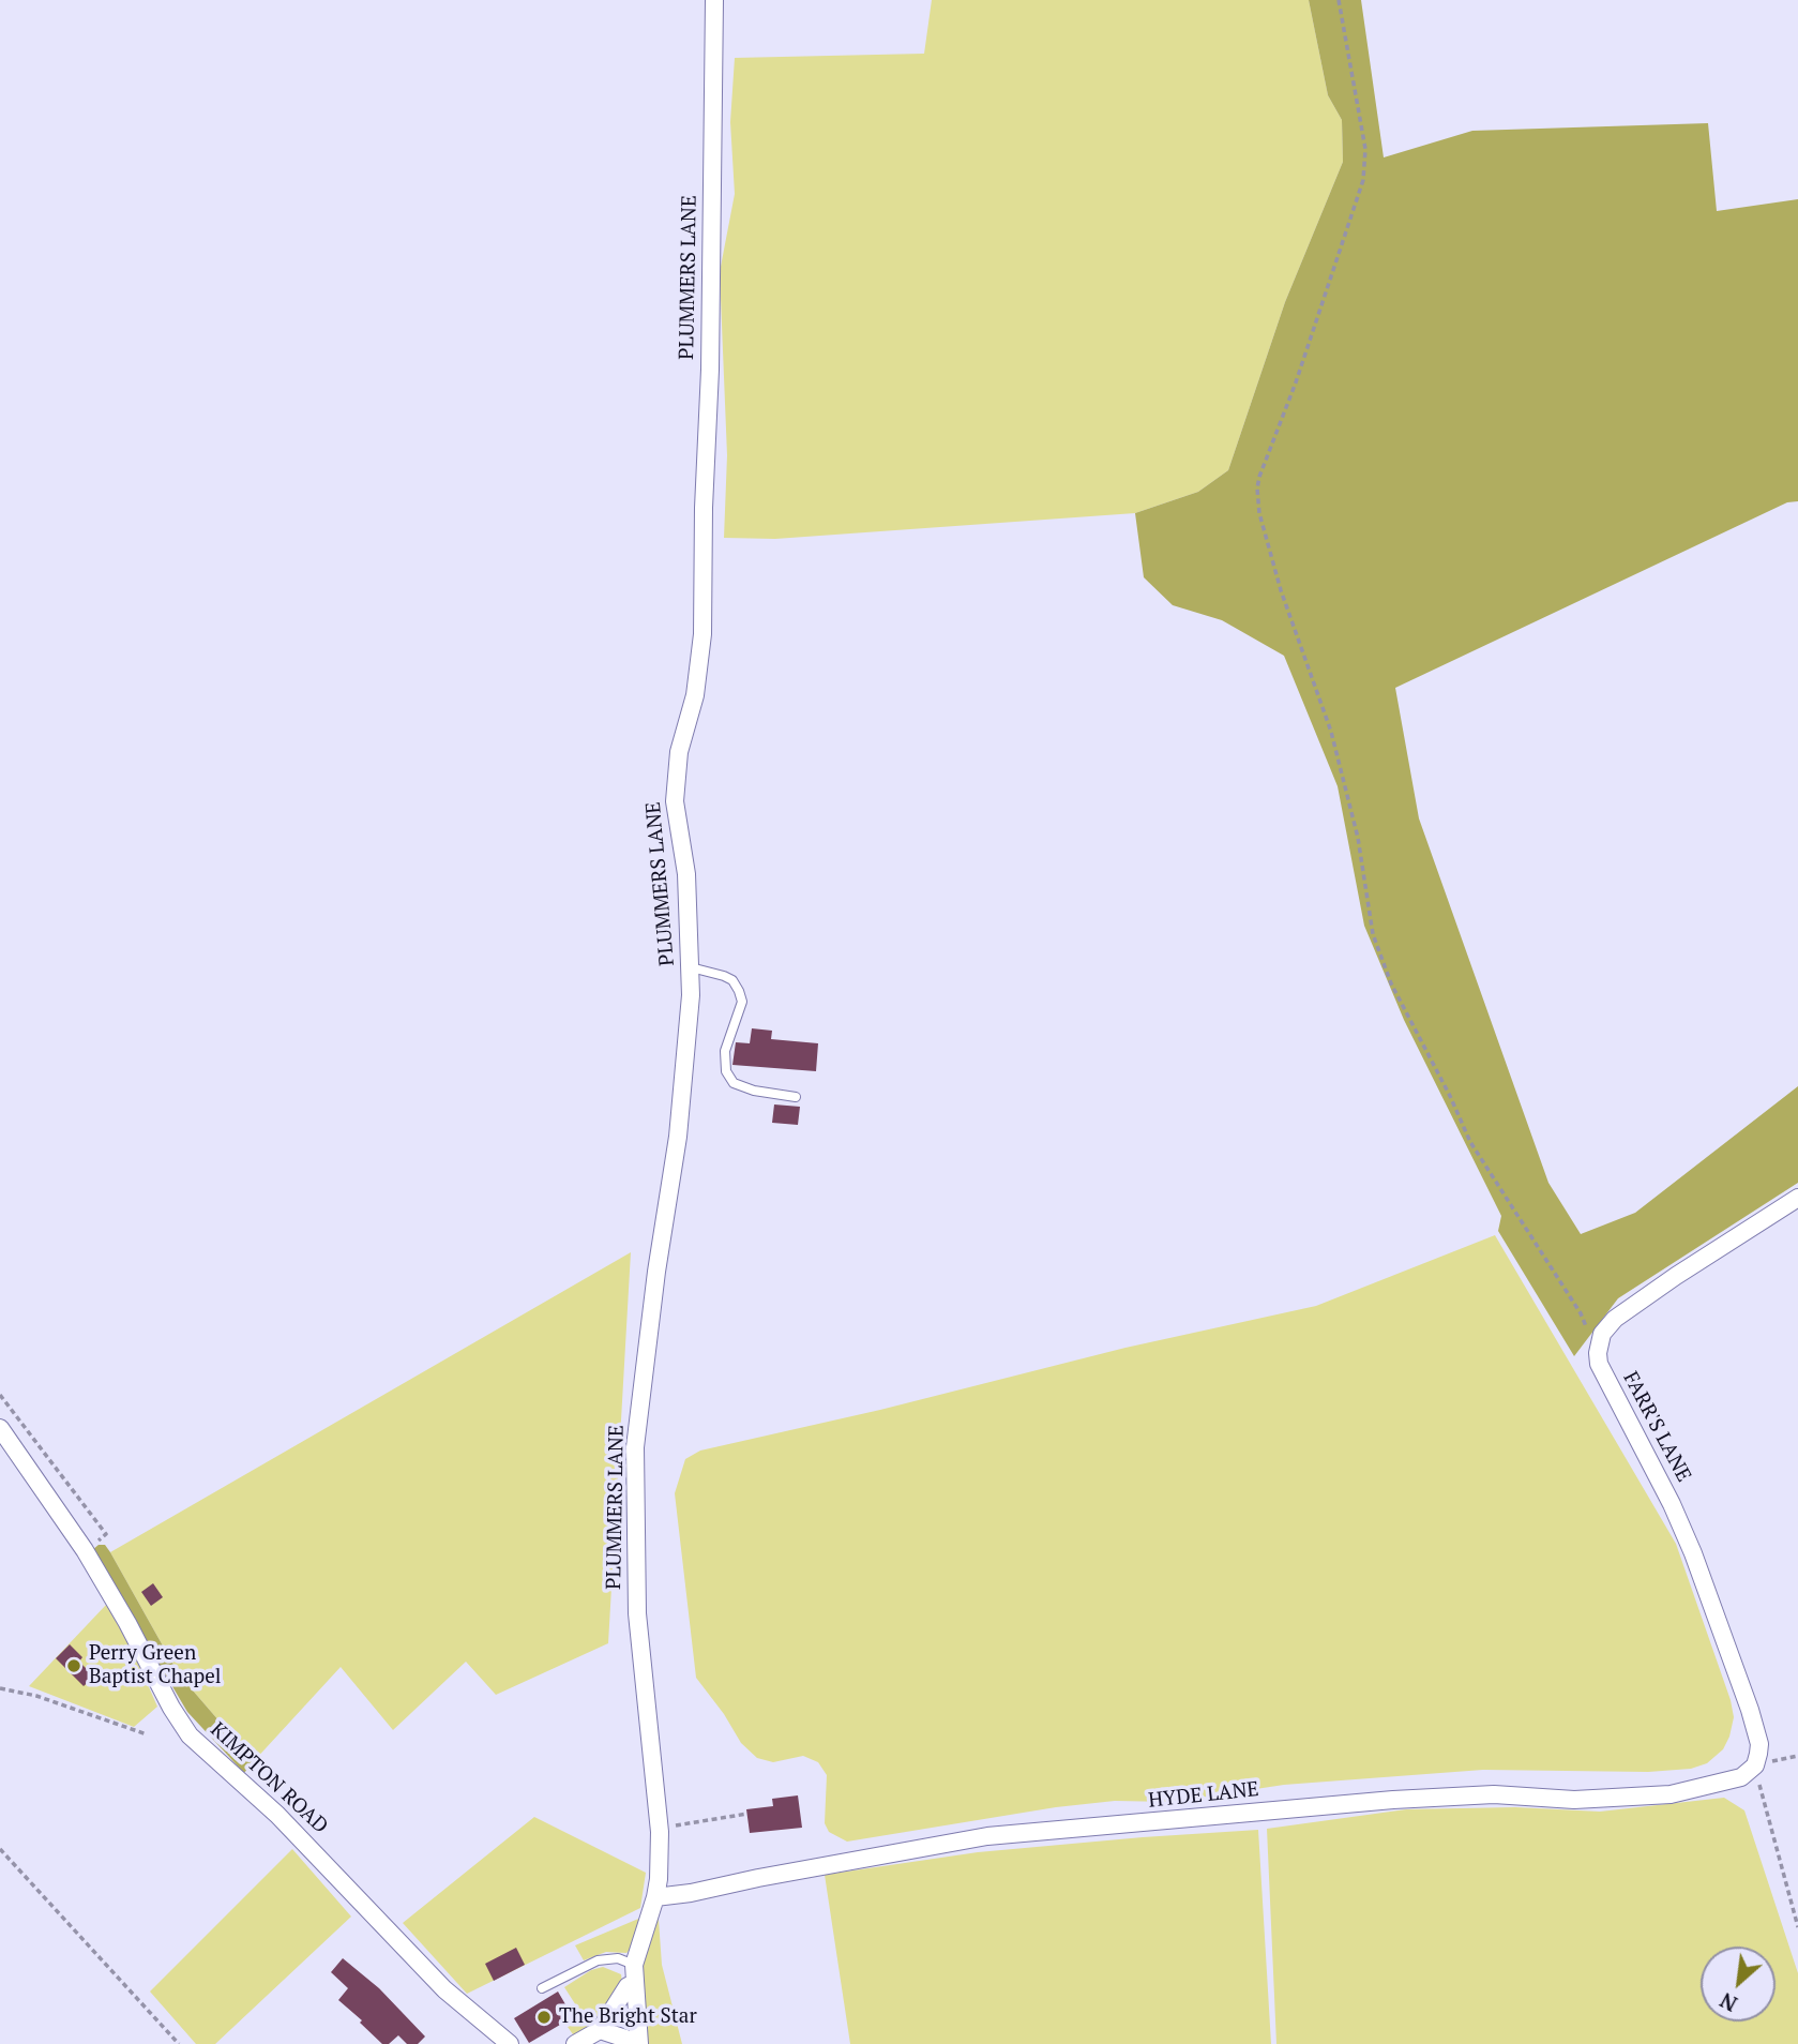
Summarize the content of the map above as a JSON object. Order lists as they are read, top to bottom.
{
  "streets": {
    "street": [
      "PLUMMERS LANE",
      "FARR'S LANE",
      "KIMPTON ROAD",
      "HYDE LANE"
    ]
  },
  "crossings": [
    ["PLUMMERS LANE", "HYDE LANE"],
    ["FARR'S LANE", "HYDE LANE"]
  ],
  "places": ["Perry Green Baptist Chapel", "The Bright Star"],
  "north": "bottom left"
}
